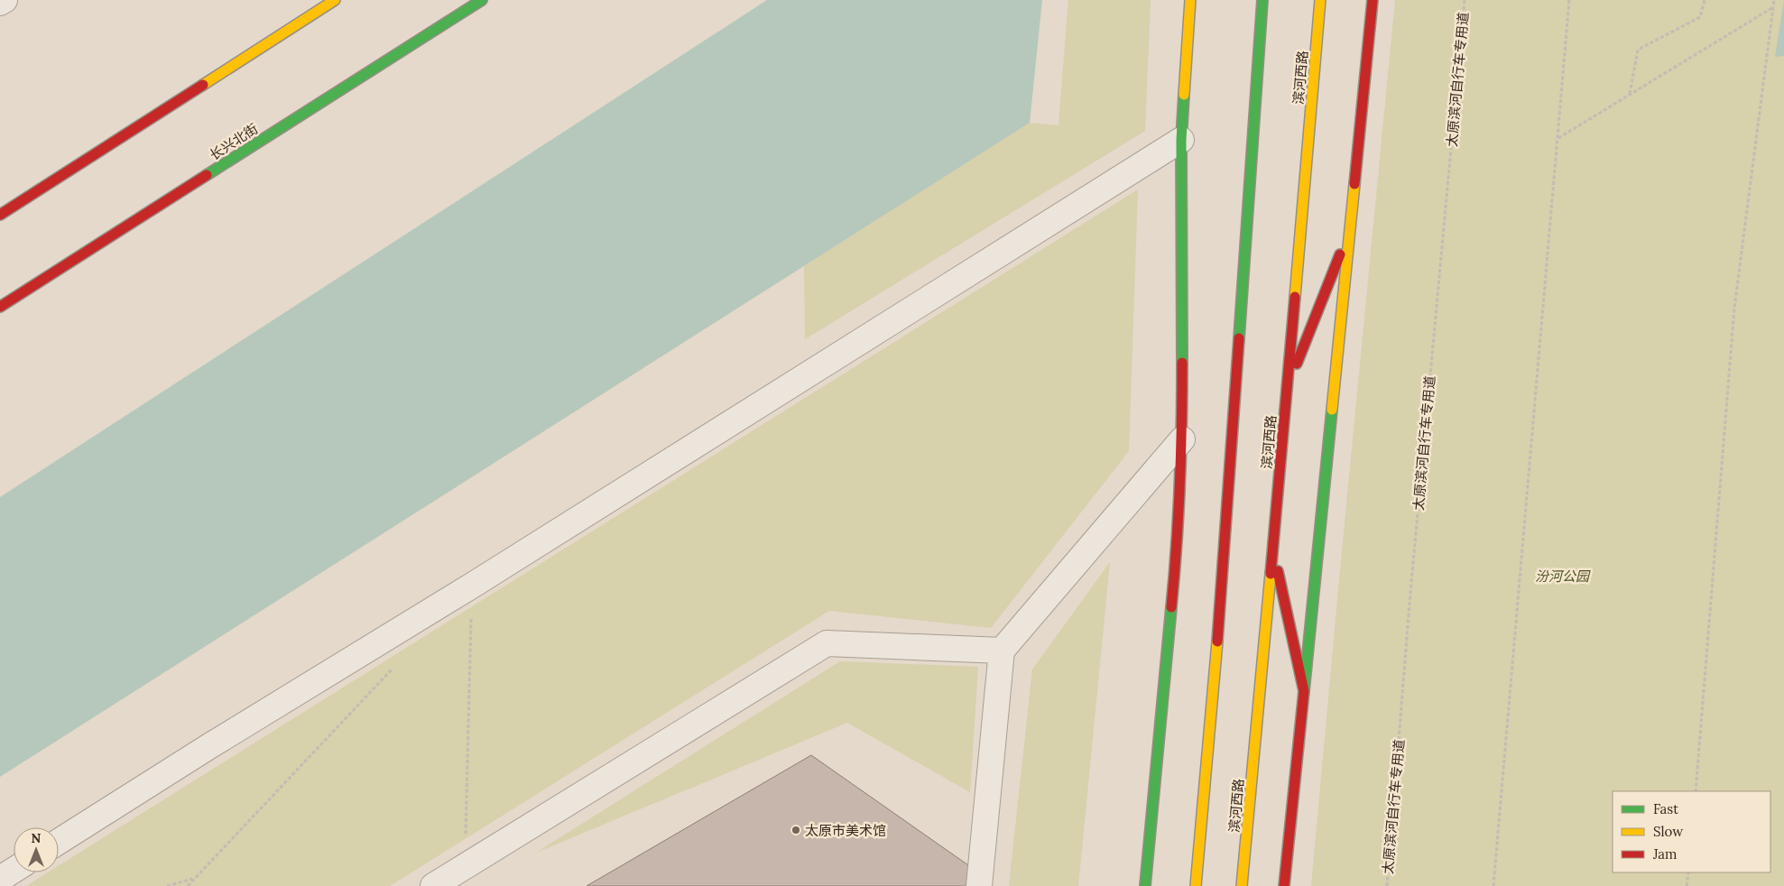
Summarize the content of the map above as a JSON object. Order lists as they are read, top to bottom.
{
  "streets": {
    "main road": ["滨河西路", "长兴北街"],
    "path": ["太原滨河自行车专用道"]
  },
  "parks": ["汾河公园"],
  "places": ["太原市美术馆"],
  "legend": ["Fast", "Slow", "Jam"],
  "north": "top"
}
